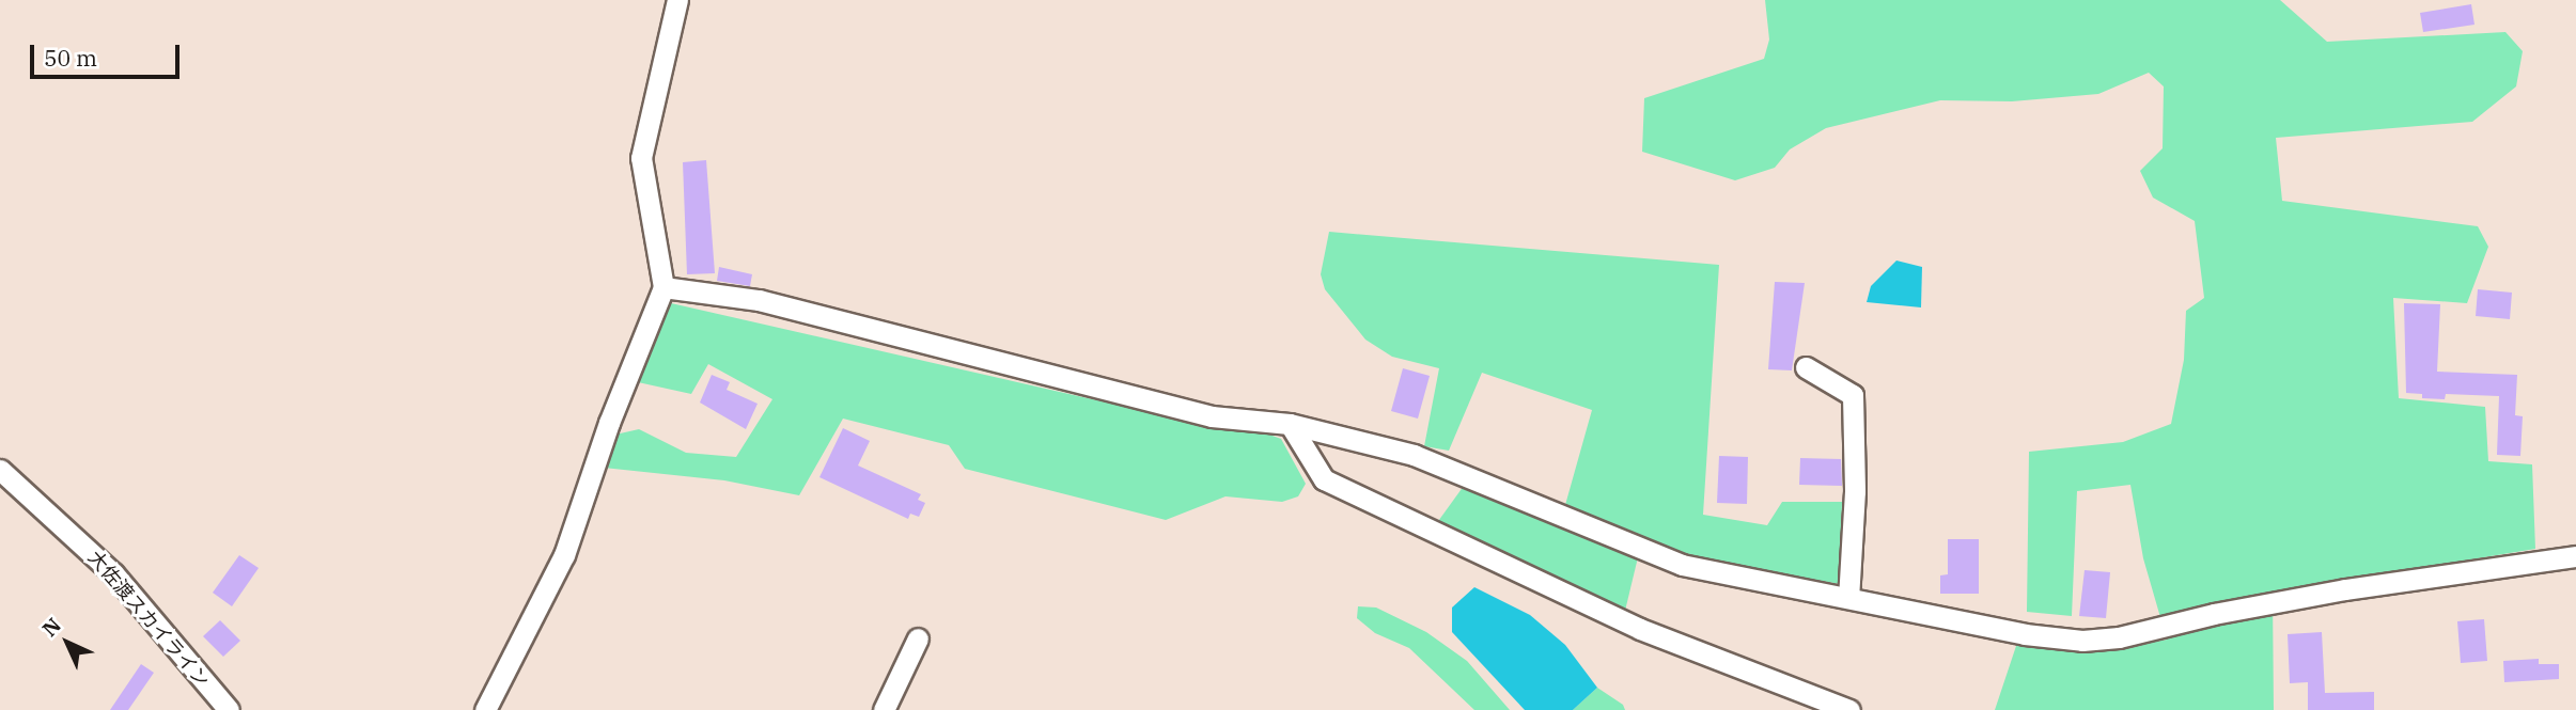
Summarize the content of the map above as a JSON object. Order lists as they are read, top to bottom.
{
  "streets": {
    "street": ["大佐渡スカイライン"]
  },
  "scale_bar": "50 m",
  "north": "top left"
}
